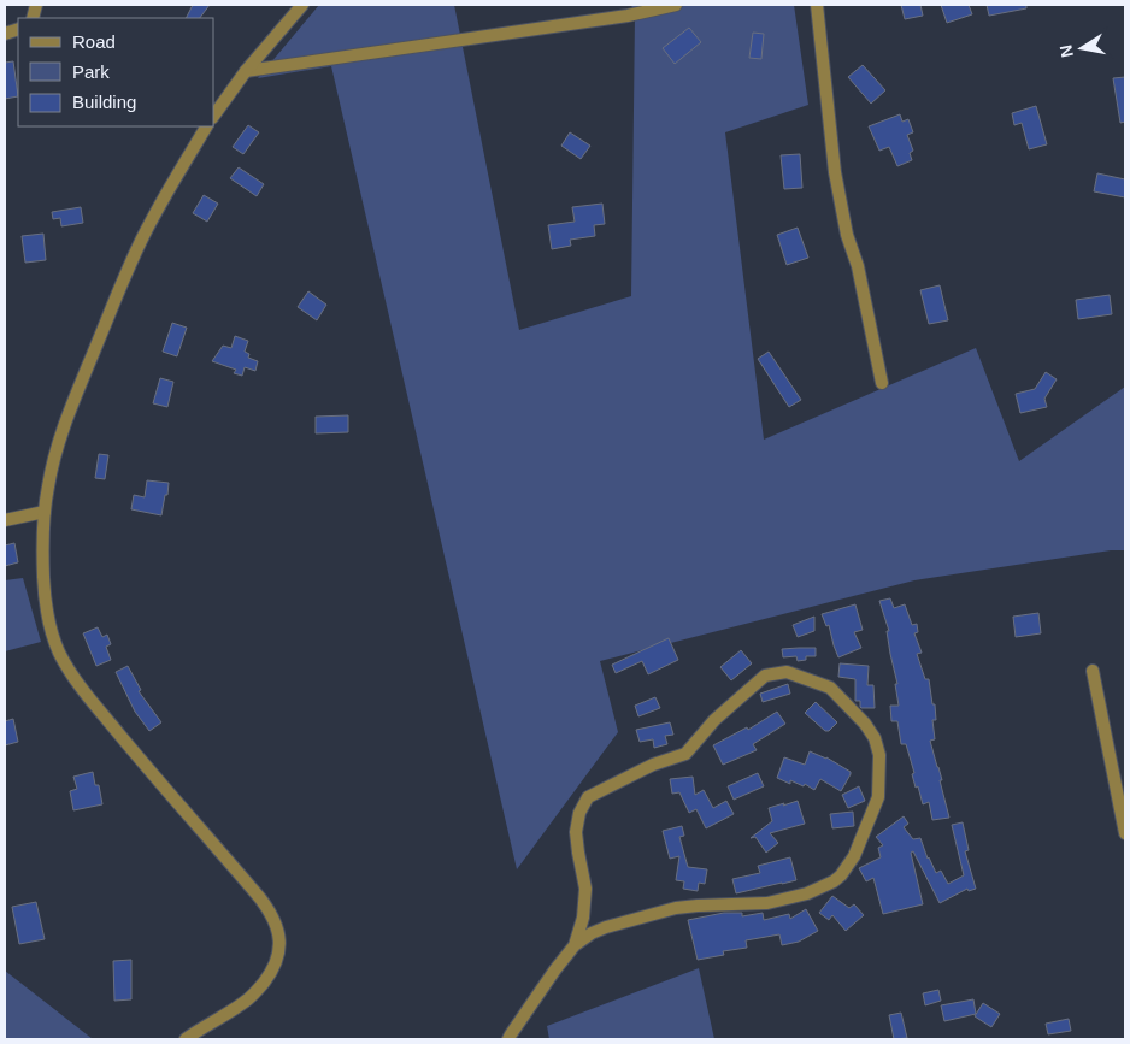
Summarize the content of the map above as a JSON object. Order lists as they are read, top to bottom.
{
  "legend": ["Road", "Park", "Building"],
  "north": "left"
}
